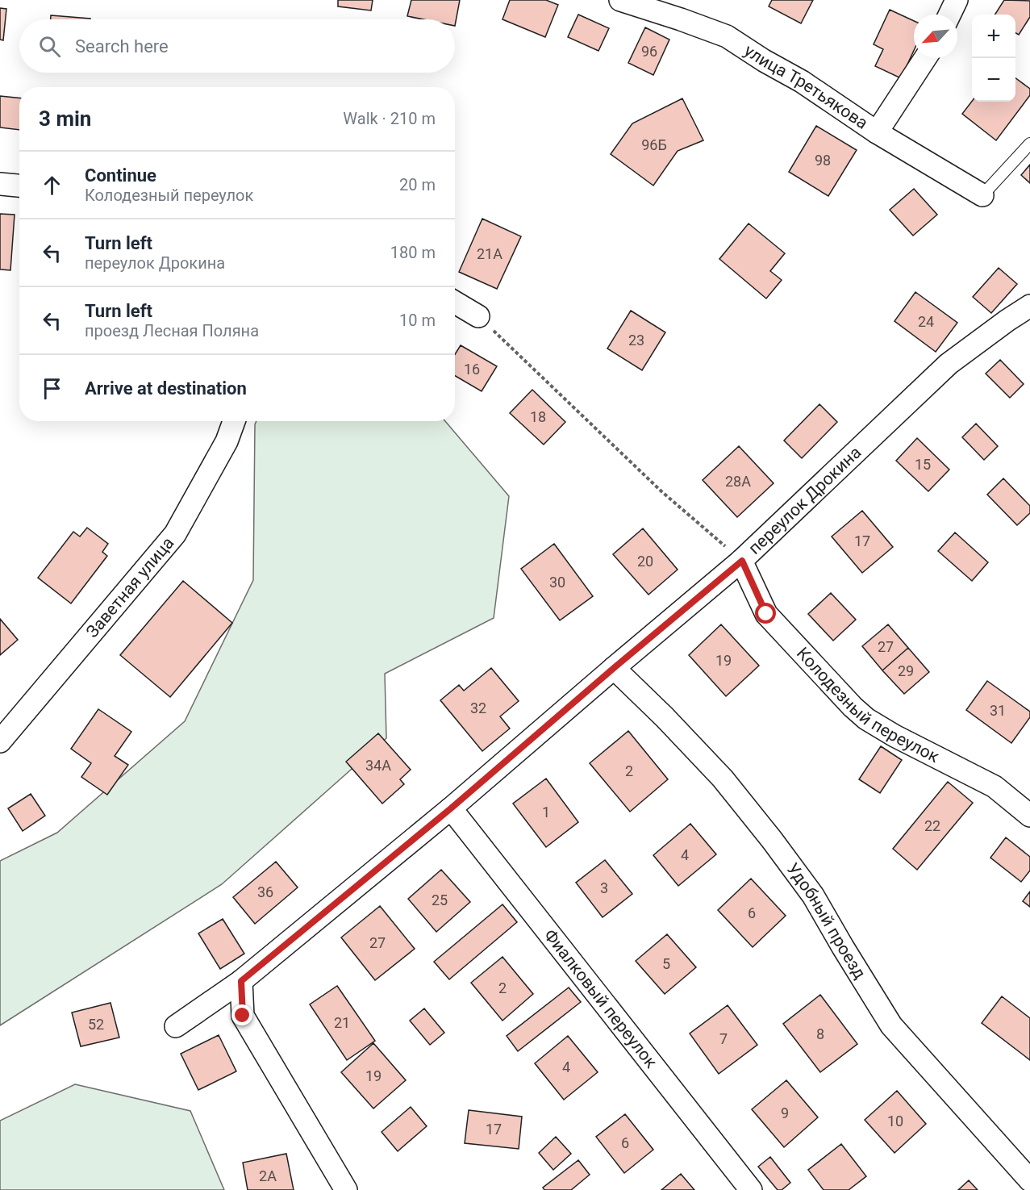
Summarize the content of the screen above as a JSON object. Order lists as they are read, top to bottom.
{
  "streets": {
    "street": [
      "улица Третьякова",
      "переулок Дрокина",
      "Заветная улица",
      "Колодезный переулок",
      "Удобный проезд",
      "Фиалковый переулок"
    ]
  },
  "crossings": [
    ["переулок Дрокина", "Колодезный переулок"],
    ["переулок Дрокина", "Удобный проезд"],
    ["переулок Дрокина", "Фиалковый переулок"]
  ],
  "house_numbers": [
    "96",
    "96Б",
    "98",
    "21А",
    "24",
    "23",
    "16",
    "18",
    "15",
    "28А",
    "17",
    "20",
    "30",
    "27",
    "19",
    "29",
    "32",
    "31",
    "34А",
    "2",
    "1",
    "22",
    "4",
    "3",
    "36",
    "25",
    "6",
    "27",
    "5",
    "2",
    "21",
    "52",
    "8",
    "7",
    "4",
    "19",
    "9",
    "10",
    "17",
    "6",
    "2А"
  ],
  "north": "bottom left",
  "page": {
    "map_buttons": ["+", "−"],
    "search": "Search here",
    "heading": ["3 min", "Walk · 210 m"],
    "list": [
      ["Continue", "Колодезный переулок", "20 m"],
      ["Turn left", "переулок Дрокина", "180 m"],
      ["Turn left", "проезд Лесная Поляна", "10 m"],
      "Arrive at destination"
    ]
  }
}
